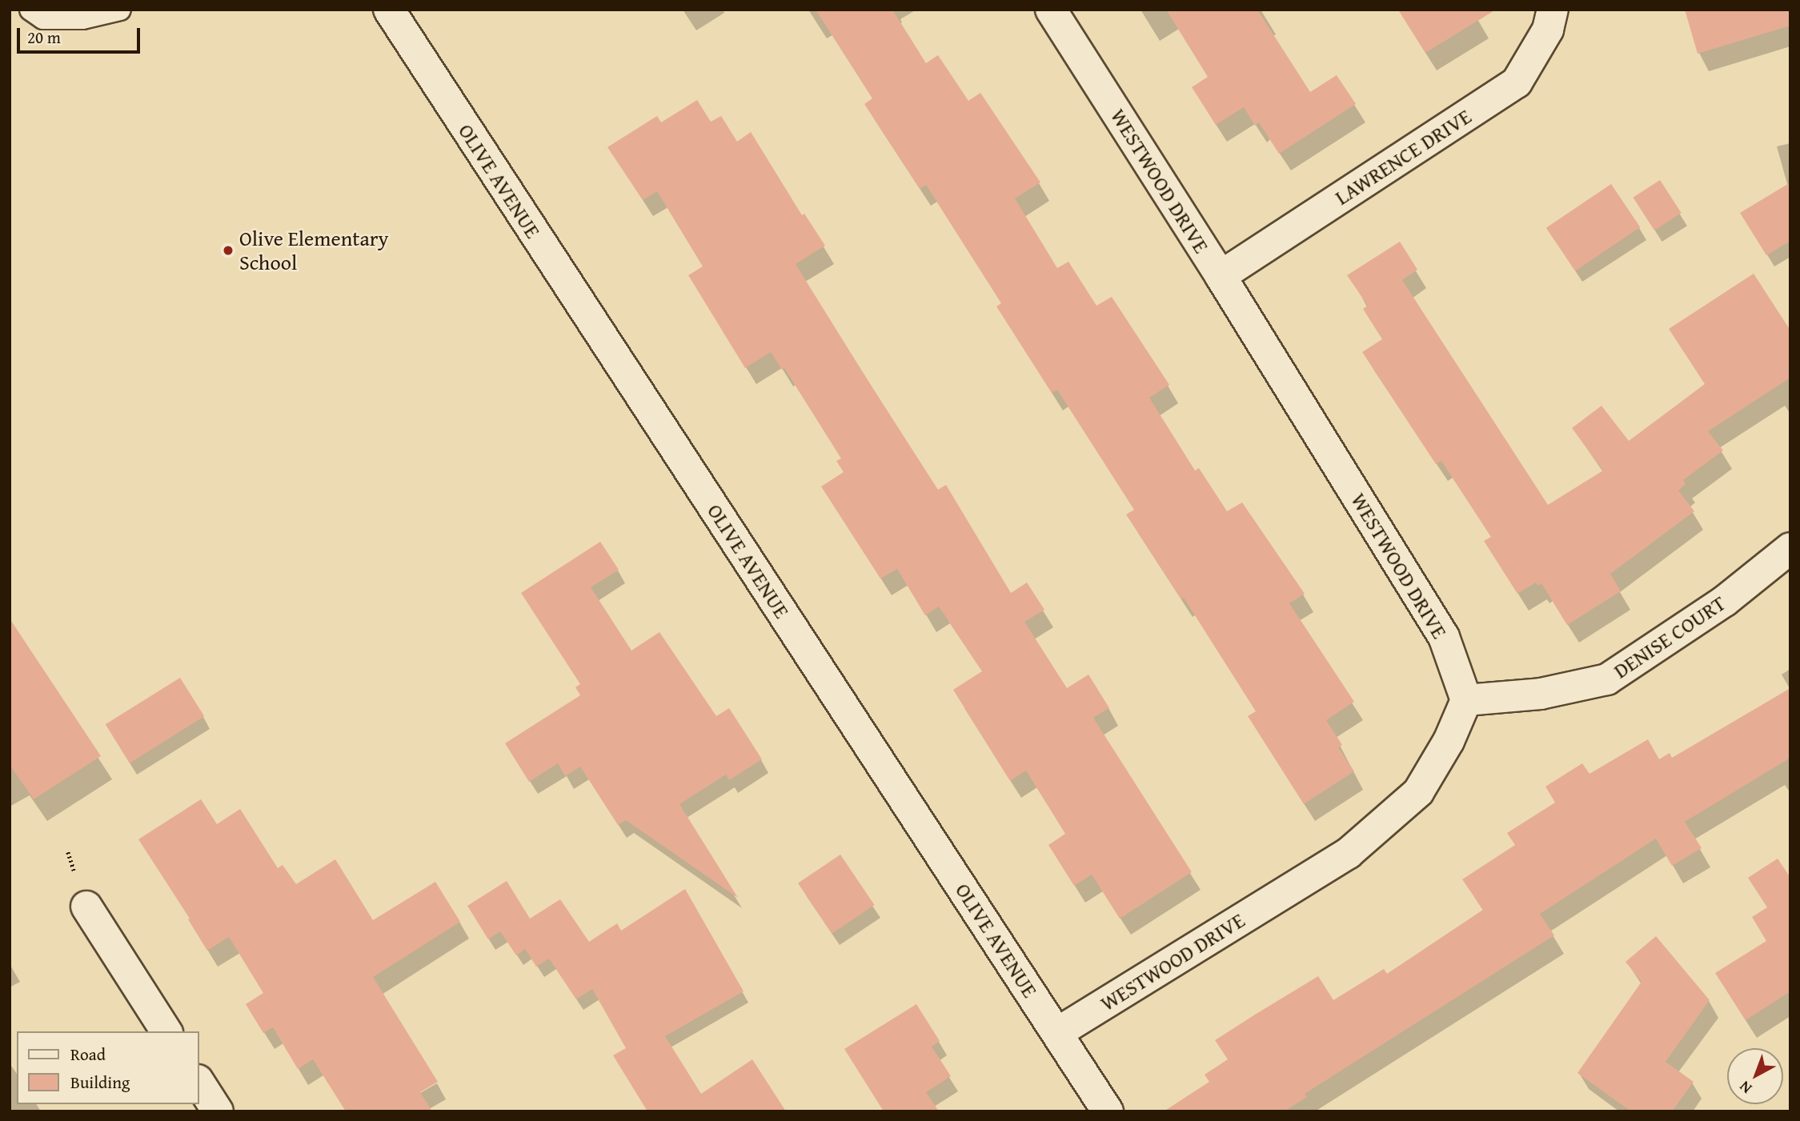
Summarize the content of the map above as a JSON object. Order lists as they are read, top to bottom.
{
  "streets": {
    "street": [
      "LAWRENCE DRIVE",
      "OLIVE AVENUE",
      "WESTWOOD DRIVE",
      "DENISE COURT"
    ]
  },
  "crossings": [
    ["LAWRENCE DRIVE", "WESTWOOD DRIVE"],
    ["OLIVE AVENUE", "WESTWOOD DRIVE"],
    ["WESTWOOD DRIVE", "DENISE COURT"]
  ],
  "places": ["Olive Elementary School"],
  "legend": ["Road", "Building"],
  "scale_bar": "20 m",
  "north": "bottom left"
}
